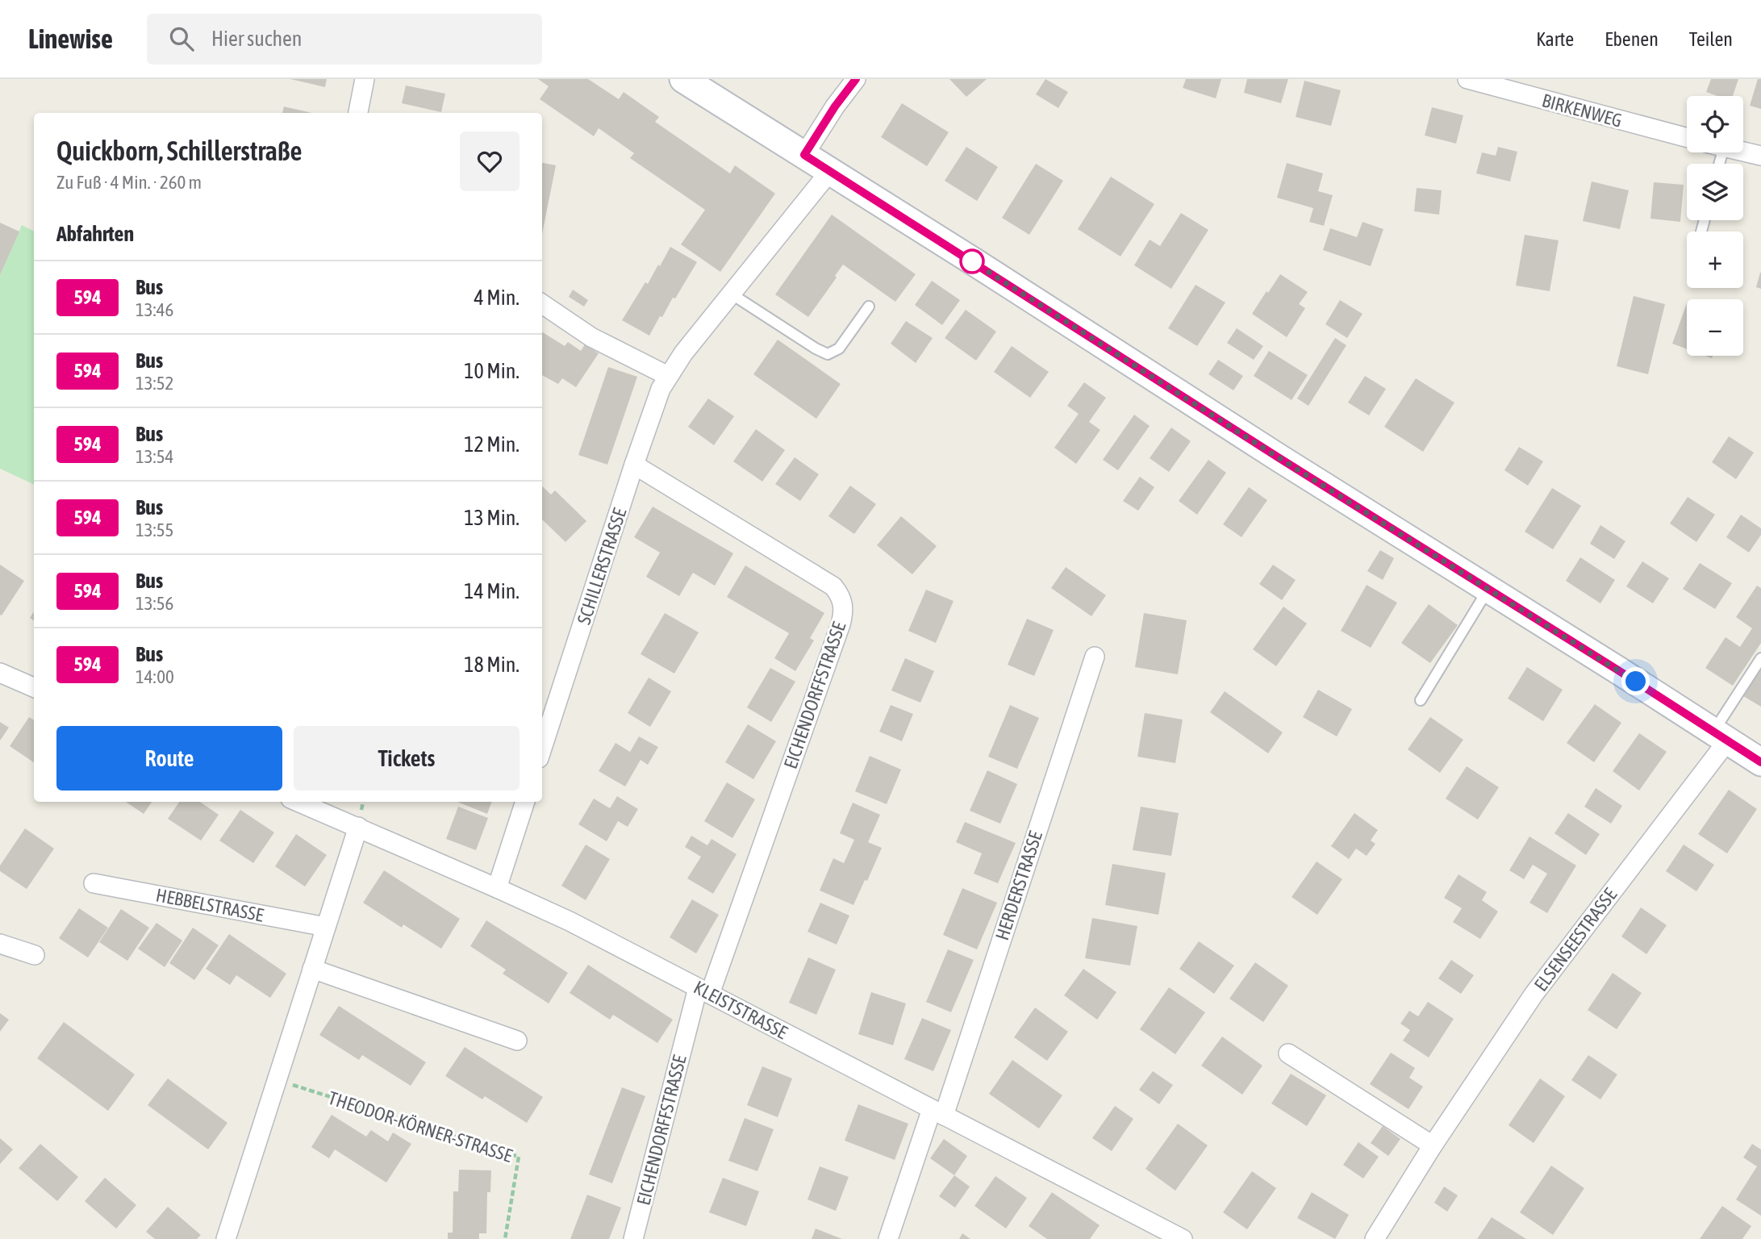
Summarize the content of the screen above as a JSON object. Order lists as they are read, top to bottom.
{
  "streets": {
    "street": [
      "BIRKENWEG",
      "SCHILLERSTRASSE",
      "EICHENDORFFSTRASSE",
      "HERDERSTRASSE",
      "HEBBELSTRASSE",
      "ELSENSEESTRASSE",
      "KLEISTSTRASSE"
    ],
    "path": ["THEODOR-KÖRNER-STRASSE"]
  },
  "crossings": [
    ["SCHILLERSTRASSE", "EICHENDORFFSTRASSE"],
    ["EICHENDORFFSTRASSE", "KLEISTSTRASSE"],
    ["HERDERSTRASSE", "KLEISTSTRASSE"]
  ],
  "lines": ["bus line 594"],
  "page": {
    "header": "Linewise",
    "search": "Hier suchen",
    "nav": ["Karte", "Ebenen", "Teilen"],
    "map_buttons": ["+", "−"],
    "heading": [
      ["Quickborn, Schillerstraße", "Zu Fuß · 4 Min. · 260 m"],
      "Abfahrten"
    ],
    "list": [
      {
        "mark": "594",
        "name": "Bus",
        "note": "13:46",
        "value": "4 Min."
      },
      {
        "mark": "594",
        "name": "Bus",
        "note": "13:52",
        "value": "10 Min."
      },
      {
        "mark": "594",
        "name": "Bus",
        "note": "13:54",
        "value": "12 Min."
      },
      {
        "mark": "594",
        "name": "Bus",
        "note": "13:55",
        "value": "13 Min."
      },
      {
        "mark": "594",
        "name": "Bus",
        "note": "13:56",
        "value": "14 Min."
      },
      {
        "mark": "594",
        "name": "Bus",
        "note": "14:00",
        "value": "18 Min."
      }
    ],
    "buttons": ["Route", "Tickets"]
  }
}
